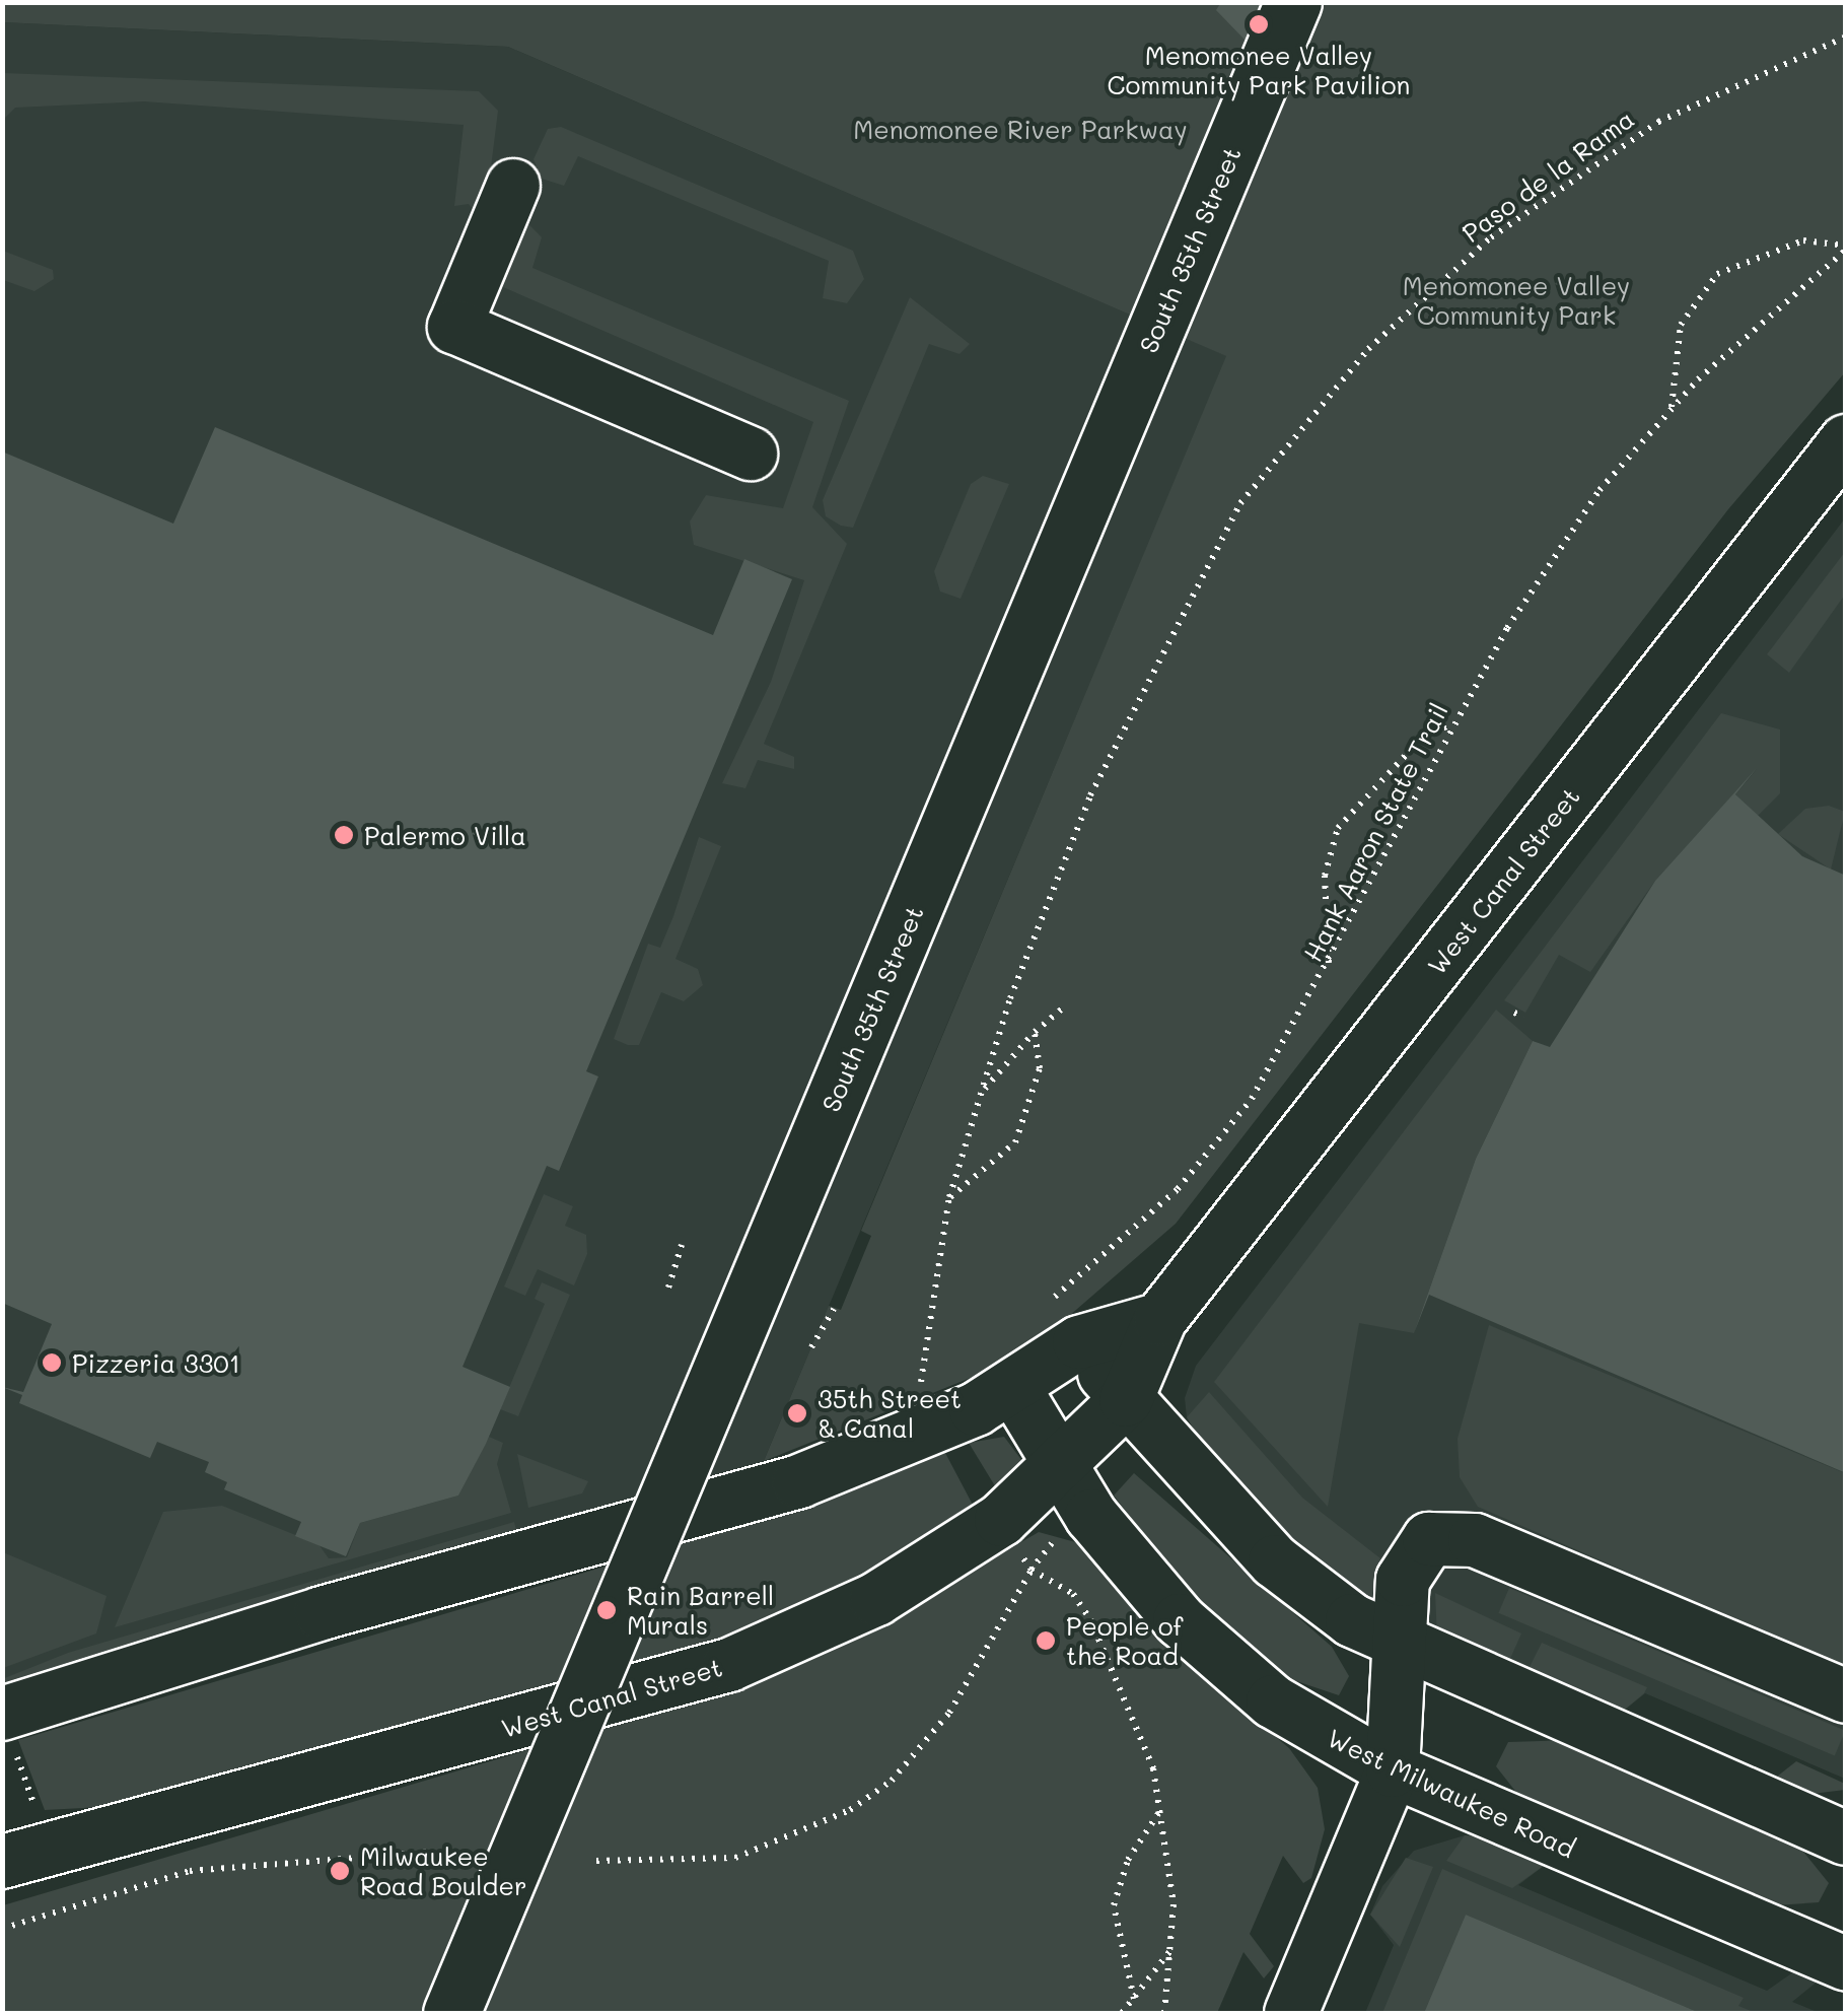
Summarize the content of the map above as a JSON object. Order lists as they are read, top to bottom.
{
  "streets": {
    "main road": ["South 35th Street"],
    "street": ["West Canal Street", "West Milwaukee Road"],
    "path": ["Paso de la Rama", "Hank Aaron State Trail"]
  },
  "crossings": [
    ["West Canal Street", "West Milwaukee Road"]
  ],
  "parks": ["Menomonee River Parkway", "Menomonee Valley Community Park"],
  "places": [
    "Menomonee Valley Community Park Pavilion",
    "Palermo Villa",
    "Pizzeria 3301",
    "35th Street & Canal",
    "Rain Barrell Murals",
    "People of the Road",
    "Milwaukee Road Boulder"
  ]
}
